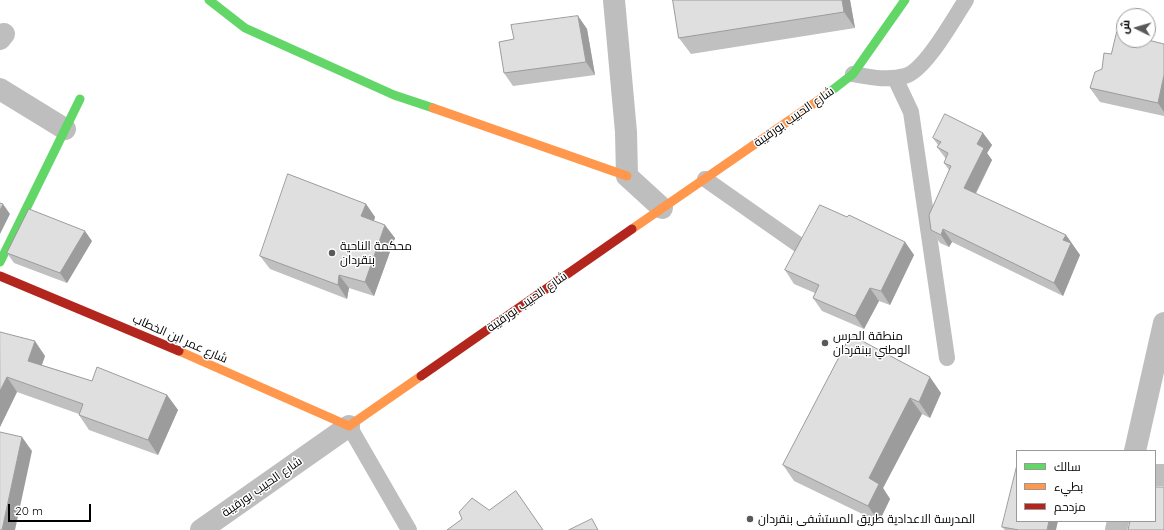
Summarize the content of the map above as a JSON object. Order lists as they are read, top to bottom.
{
  "streets": {
    "main road": ["شارع الحبيب بورقيبة", "شارع عمر ابن الخطاب"]
  },
  "crossings": [
    ["شارع الحبيب بورقيبة", "شارع عمر ابن الخطاب"]
  ],
  "places": ["محكمة الناحية بنقردان", "منطقة الحرس الوطني ببنقردان", "المدرسة الاعدادية طريق المستشفى بنقردان"],
  "legend": ["سالك", "بطيء", "مزدحم"],
  "scale_bar": "20 m",
  "north": "left"
}
